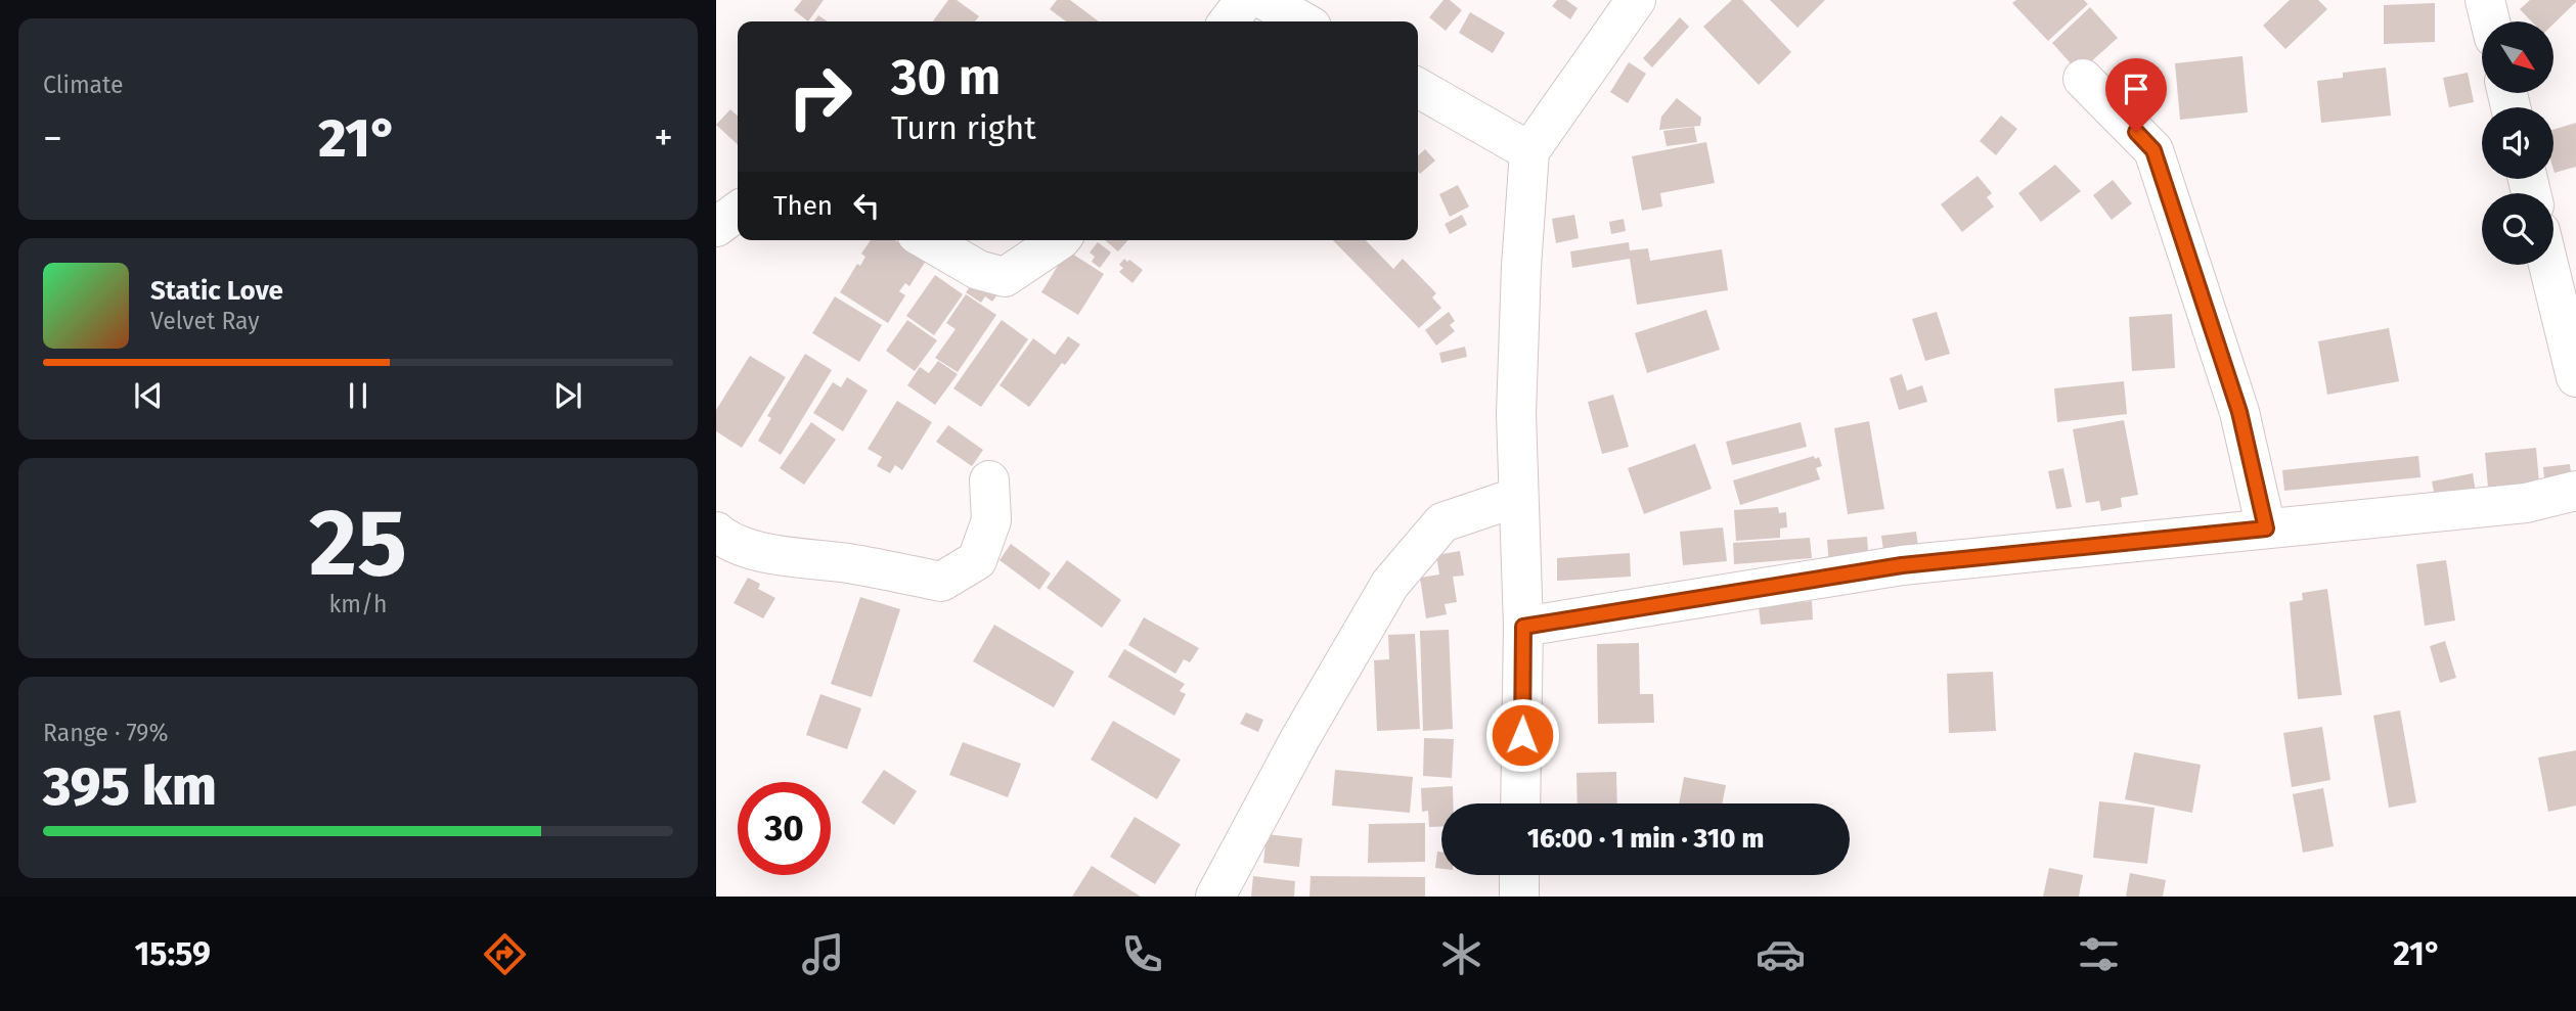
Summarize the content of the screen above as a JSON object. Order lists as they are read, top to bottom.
{
  "north": "bottom right",
  "page": {
    "tile": [
      "Climate",
      ["25", "km/h"],
      ["Range · 79%", "395 km"]
    ],
    "turn": ["30 m", "Turn right"],
    "heat": ["−", "21°", "+"],
    "then": "Then",
    "song": ["Static Love", "Velvet Ray"],
    "limit": "30",
    "trip": "16:00 · 1 min · 310 m",
    "tabs": ["15:59", "21°"]
  }
}
